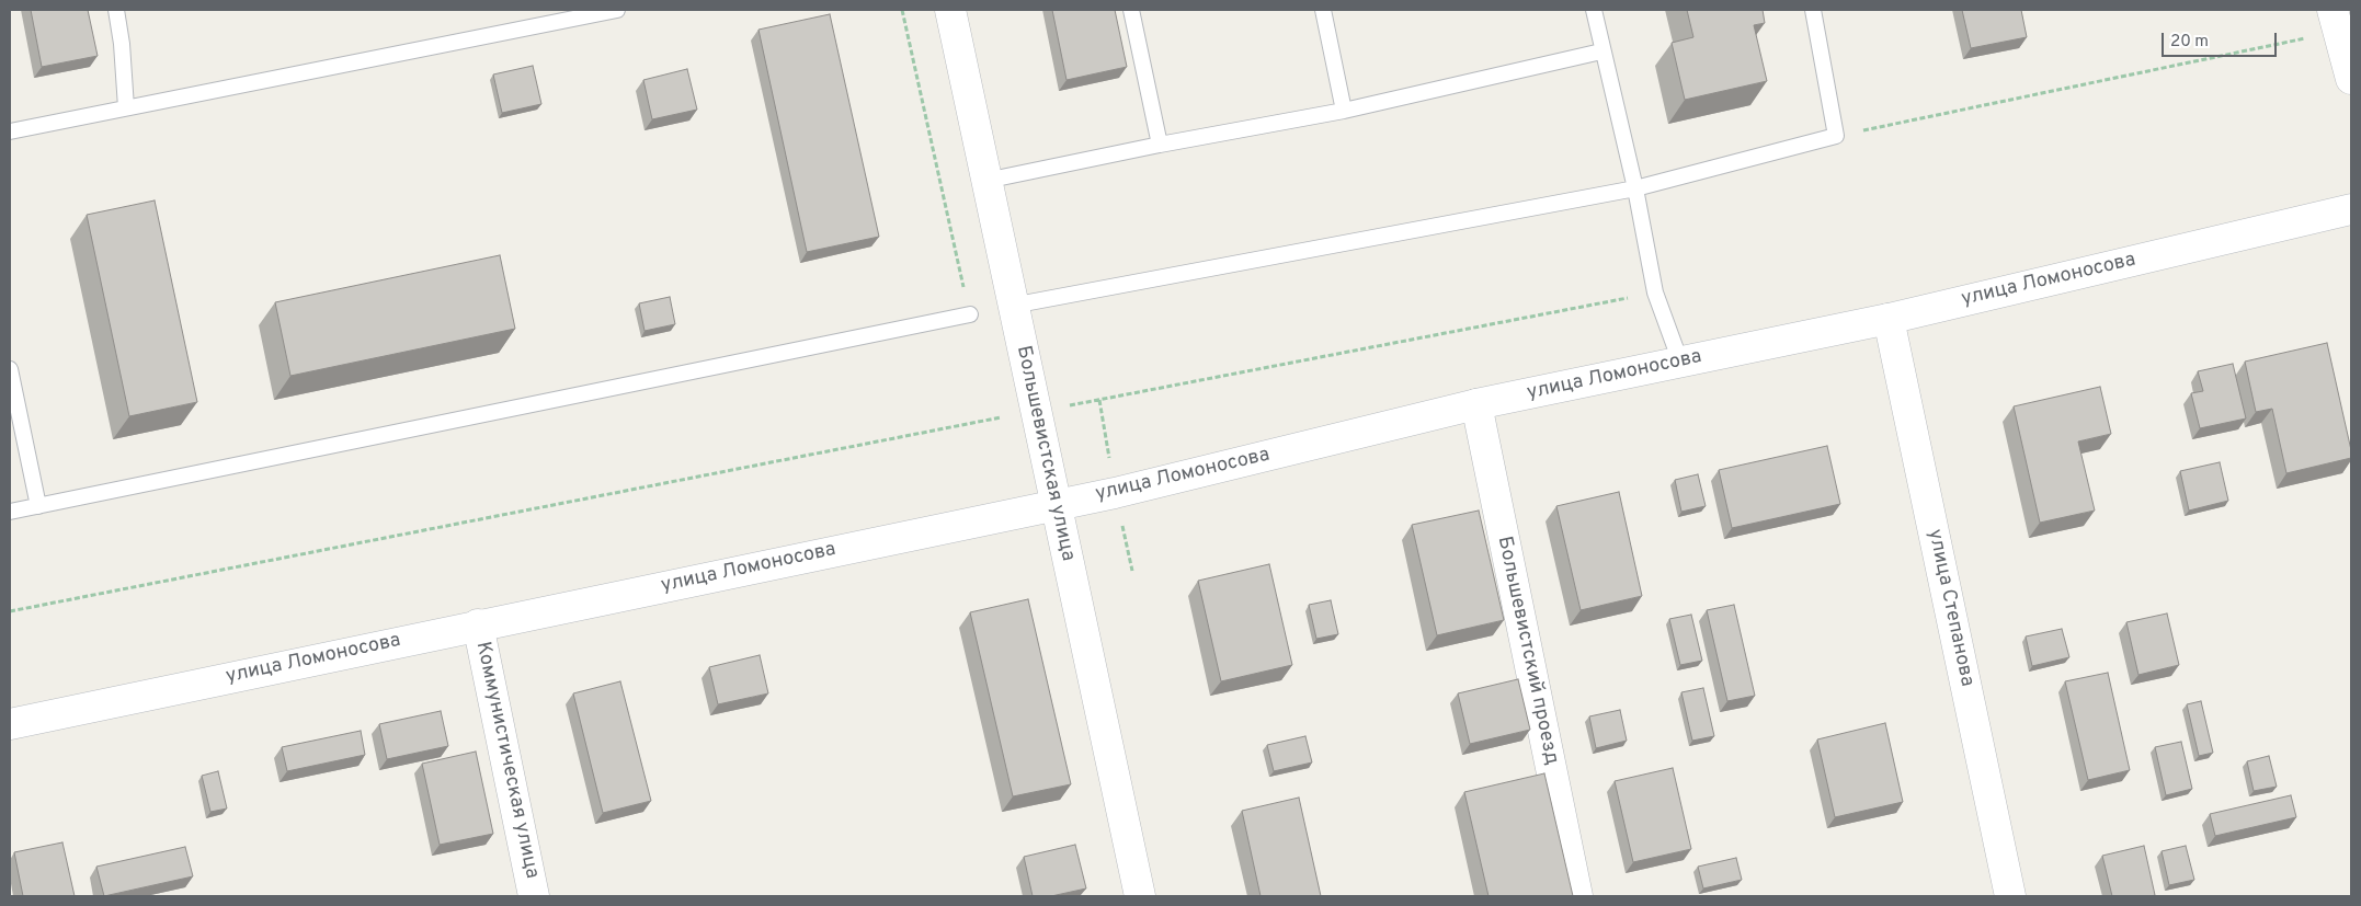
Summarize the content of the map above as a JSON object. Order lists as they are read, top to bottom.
{
  "streets": {
    "main road": [
      "улица Ломоносова",
      "Большевистская улица",
      "улица Степанова",
      "Большевистский проезд",
      "Коммунистическая улица"
    ]
  },
  "crossings": [
    ["улица Ломоносова", "Большевистская улица"],
    ["улица Ломоносова", "улица Степанова"],
    ["улица Ломоносова", "Большевистский проезд"],
    ["улица Ломоносова", "Коммунистическая улица"]
  ],
  "scale_bar": "20 m"
}
